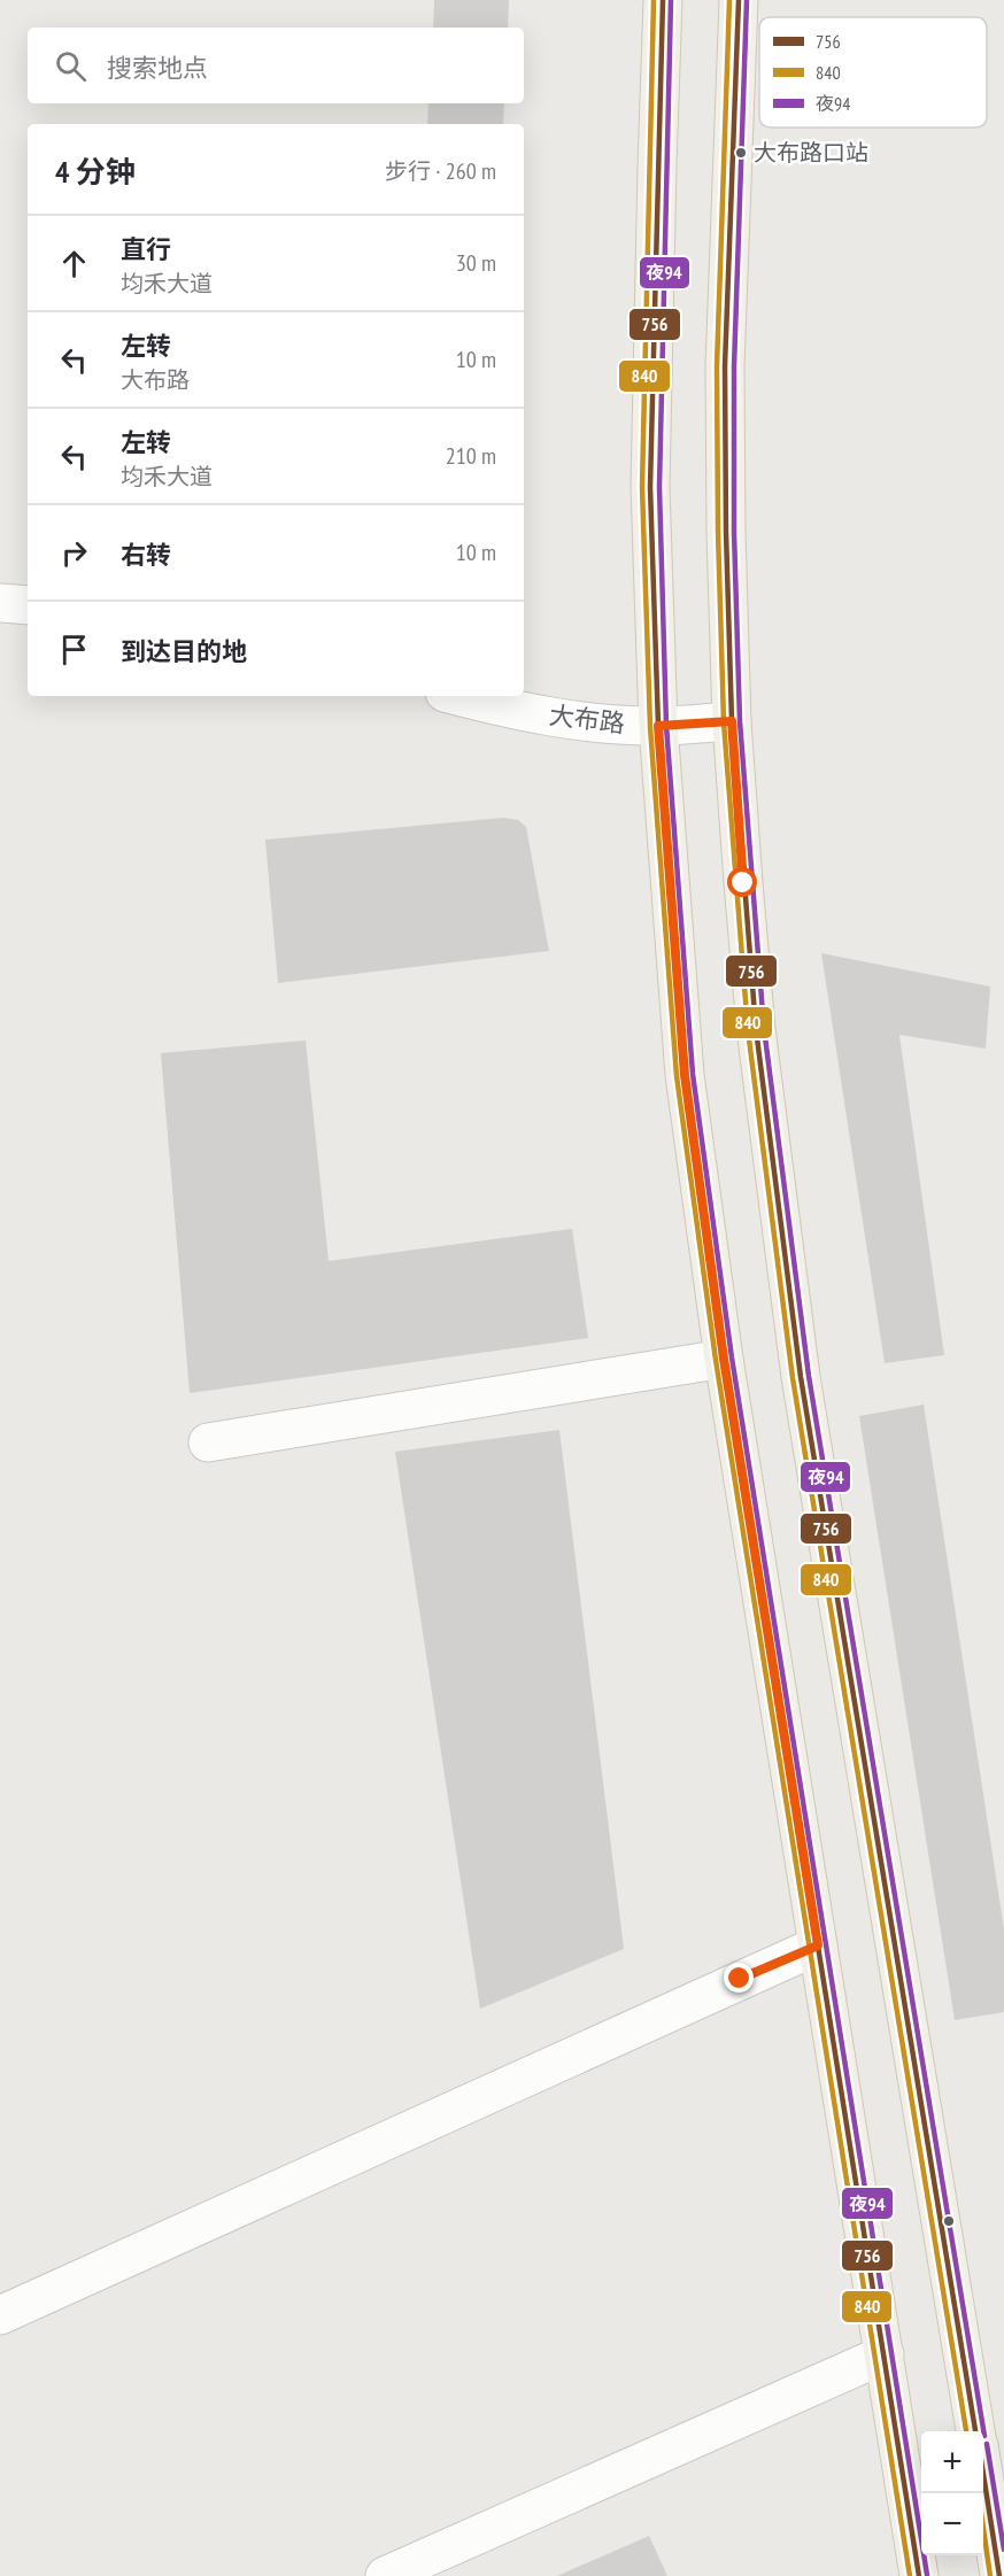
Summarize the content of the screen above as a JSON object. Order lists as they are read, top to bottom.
{
  "streets": {
    "street": ["大布路"]
  },
  "places": ["大布路口站"],
  "lines": ["transit line 756", "transit line 840", "transit line 夜94"],
  "legend": ["756", "840", "夜94"],
  "page": {
    "search": "搜索地点",
    "heading": ["4 分钟", "步行 · 260 m"],
    "list": [
      ["直行", "均禾大道", "30 m"],
      ["左转", "大布路", "10 m"],
      ["左转", "均禾大道", "210 m"],
      ["右转", "10 m"],
      "到达目的地"
    ],
    "map_buttons": ["+", "−"]
  }
}
